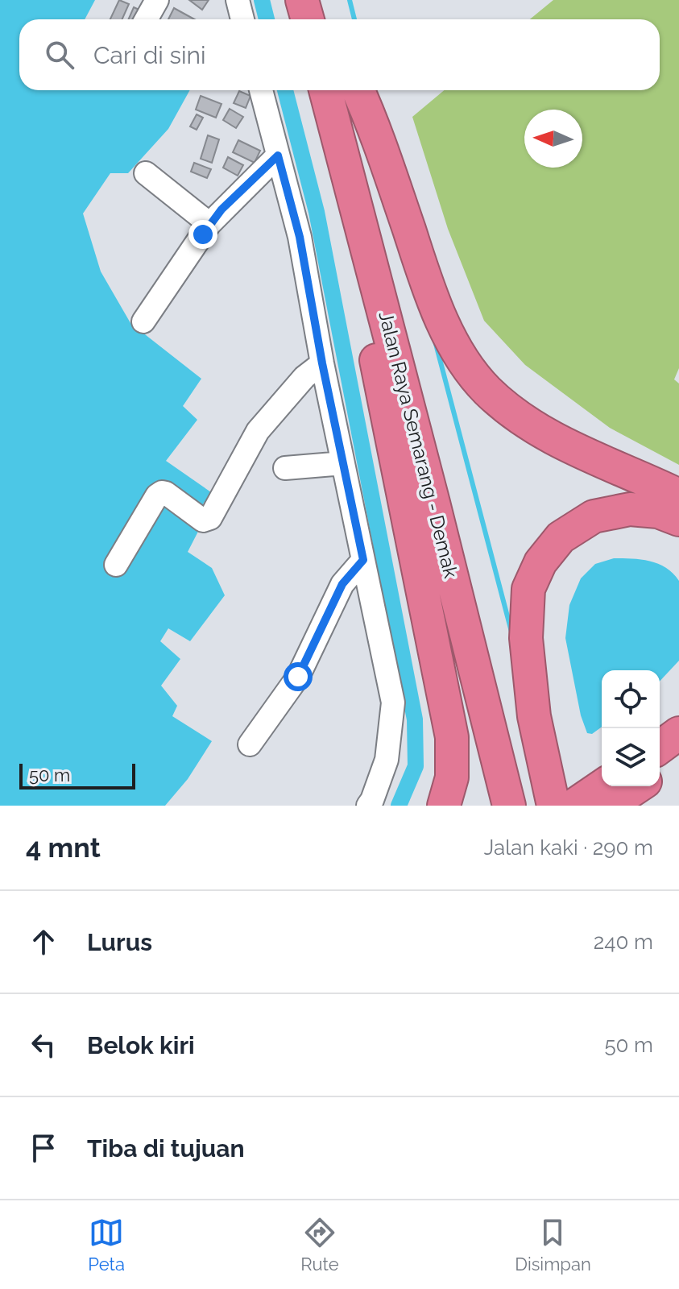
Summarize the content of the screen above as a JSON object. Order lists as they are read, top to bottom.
{
  "streets": {
    "highway": ["Jalan Raya Semarang - Demak"]
  },
  "scale_bar": "50 m",
  "north": "left",
  "page": {
    "search": "Cari di sini",
    "scale": "50 m",
    "heading": ["4 mnt", "Jalan kaki · 290 m"],
    "list": [
      ["Lurus", "240 m"],
      ["Belok kiri", "50 m"],
      "Tiba di tujuan"
    ],
    "nav": ["Peta", "Rute", "Disimpan"]
  }
}
